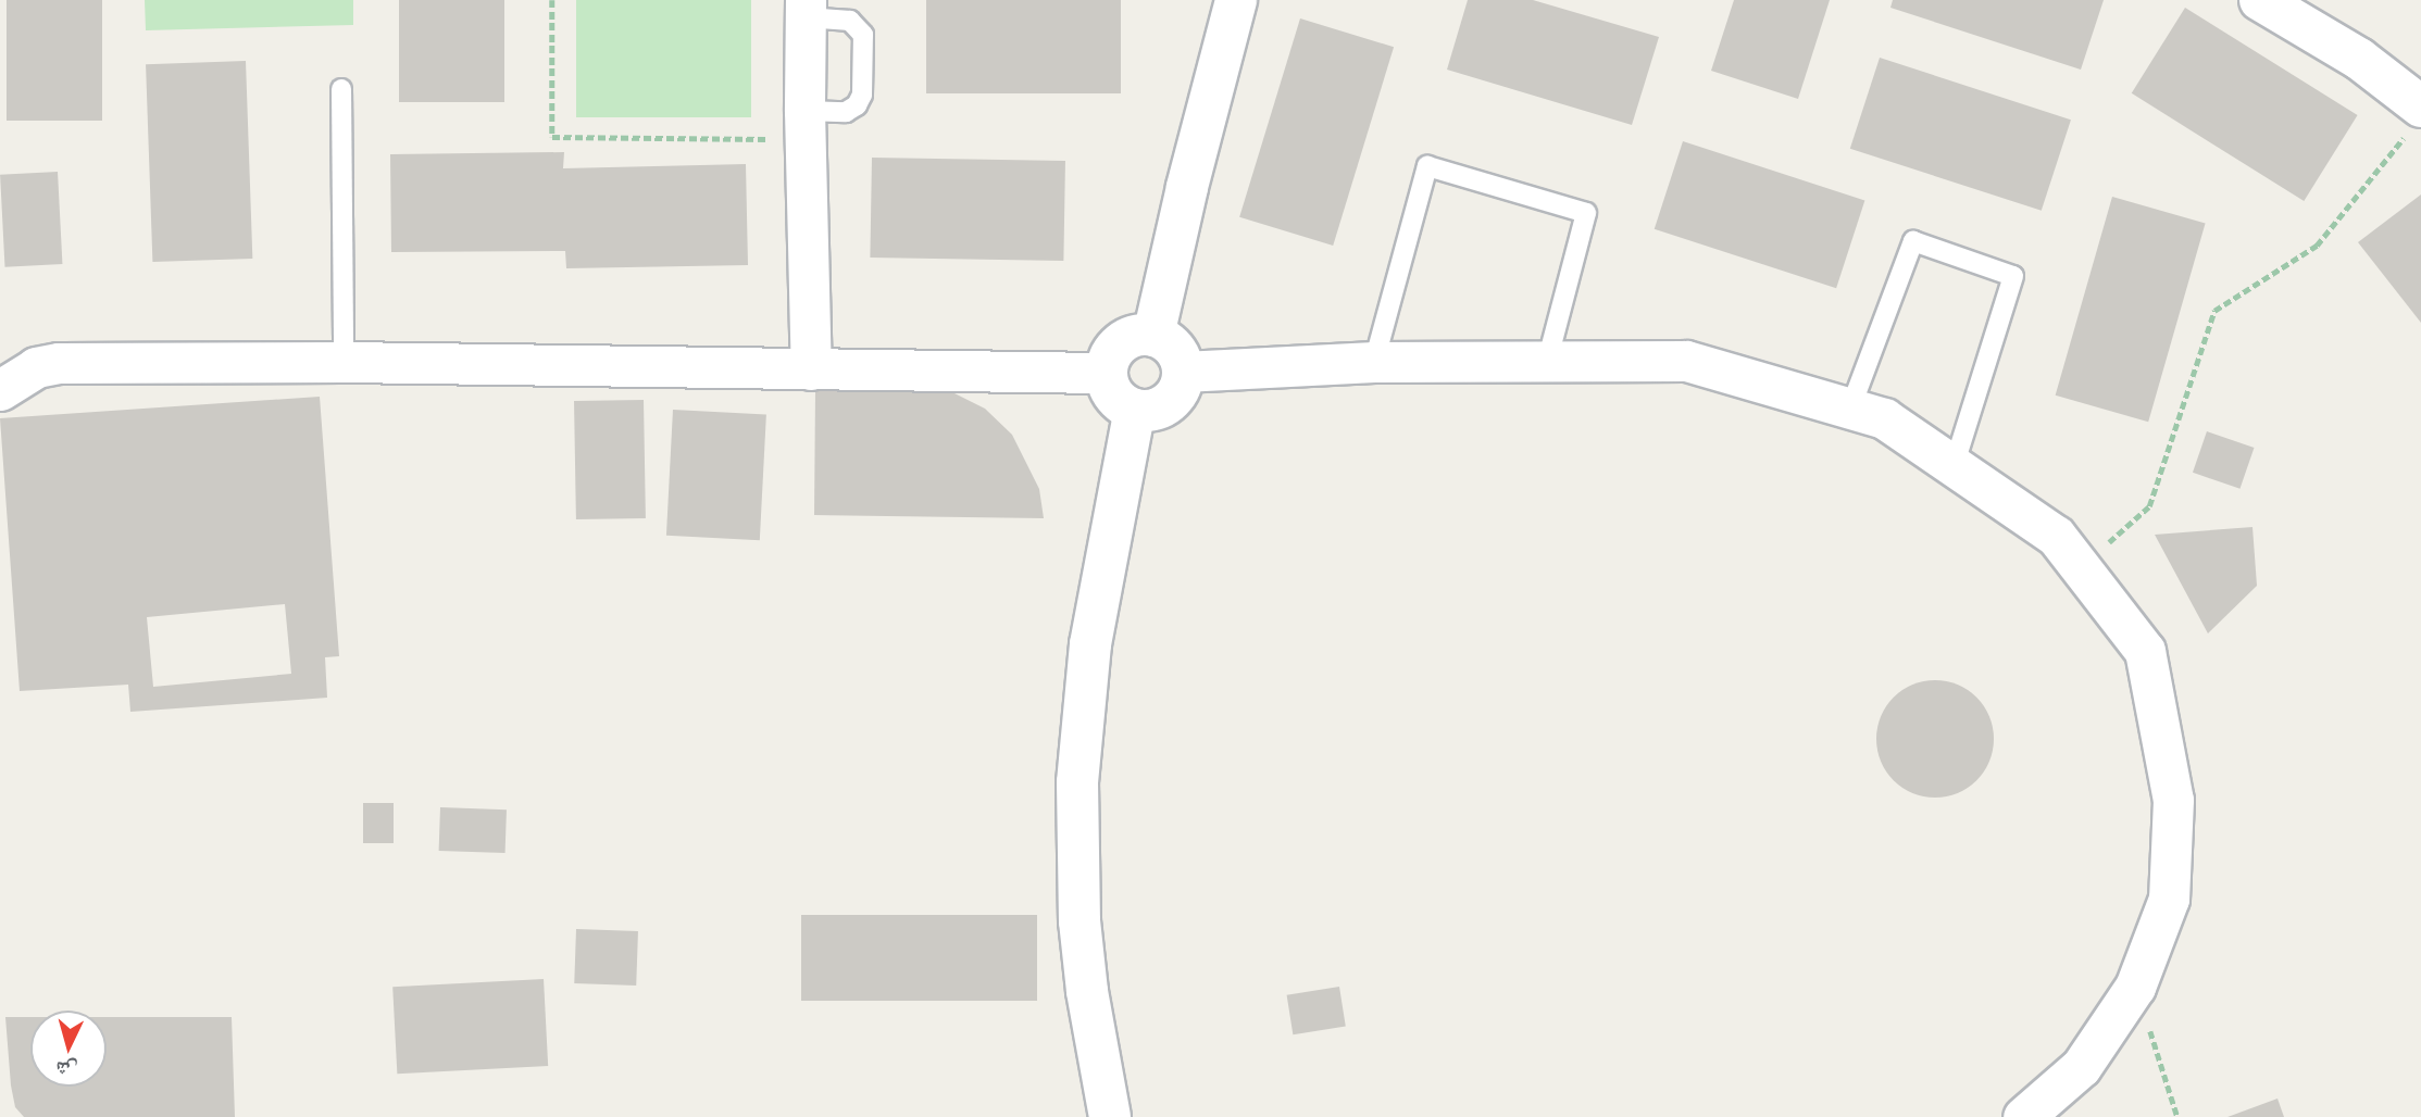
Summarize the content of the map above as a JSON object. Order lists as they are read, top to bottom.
{
  "north": "bottom"
}
